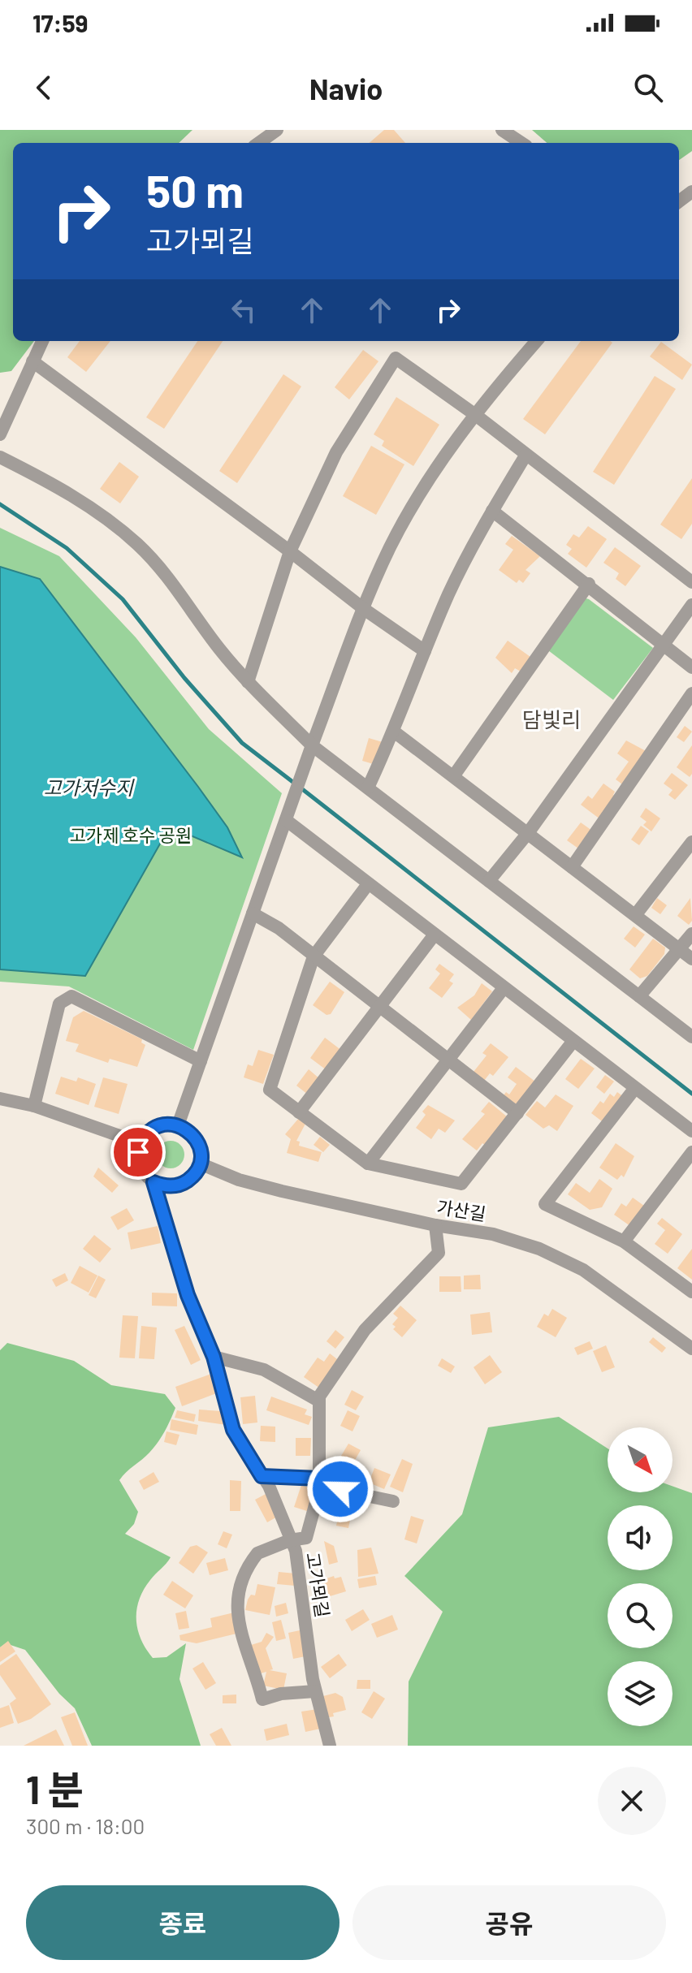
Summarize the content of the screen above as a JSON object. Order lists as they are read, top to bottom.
{
  "streets": {
    "street": ["가산길", "고가뫼길"]
  },
  "crossings": [
    ["가산길", "고가뫼길"]
  ],
  "districts": ["담빛리"],
  "water": ["고가저수지"],
  "parks": ["고가제 호수 공원"],
  "north": "bottom right",
  "page": {
    "status": "17:59",
    "header": "Navio",
    "turn": ["50 m", "고가뫼길"],
    "heading": ["1 분", "300 m · 18:00"],
    "buttons": ["종료", "공유"]
  }
}
